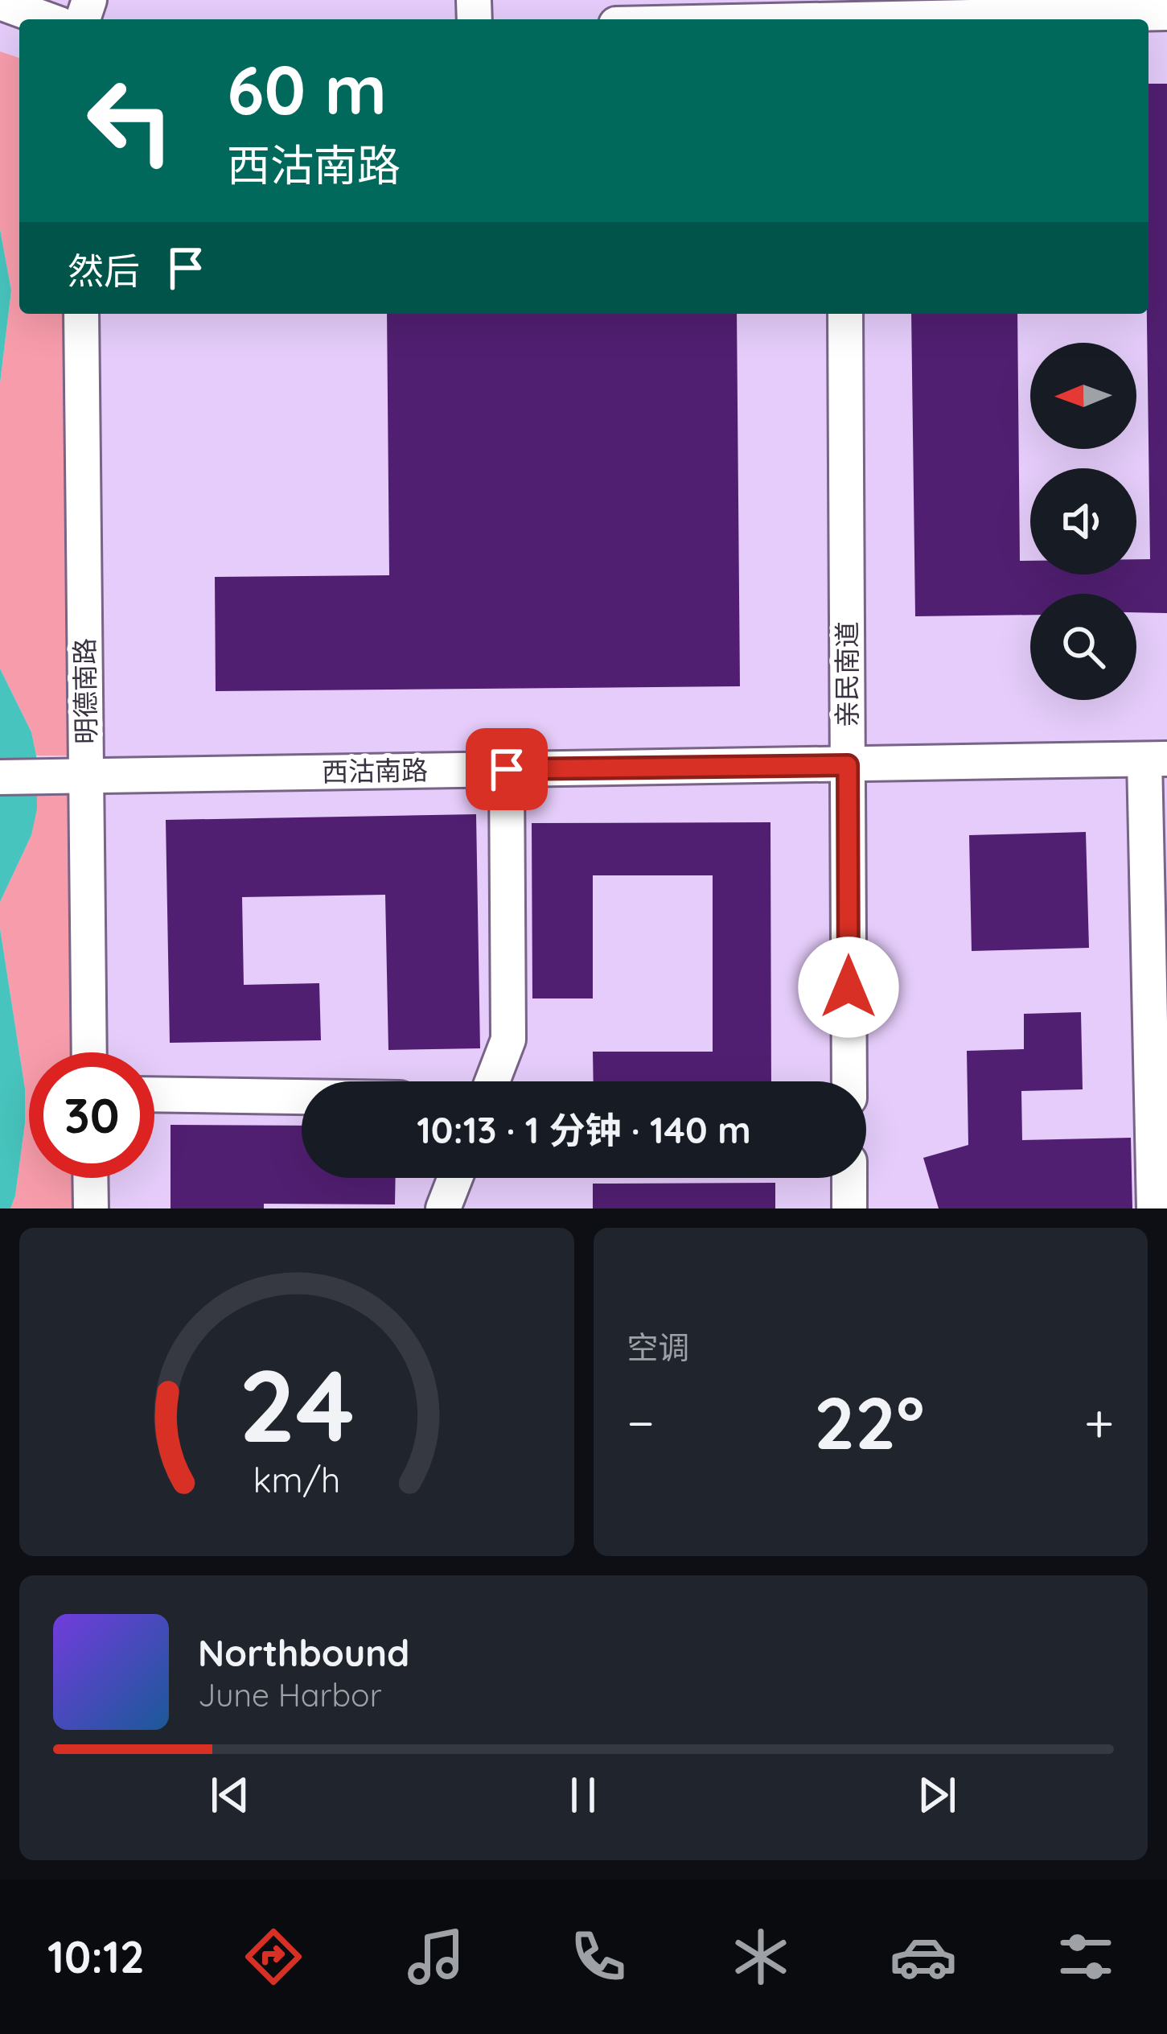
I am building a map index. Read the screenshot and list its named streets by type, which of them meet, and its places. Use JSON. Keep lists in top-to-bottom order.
{
  "streets": {
    "street": ["亲民南道", "明德南路", "西沽南路"]
  },
  "crossings": [
    ["亲民南道", "西沽南路"],
    ["明德南路", "西沽南路"]
  ],
  "north": "left",
  "page": {
    "turn": ["60 m", "西沽南路"],
    "then": "然后",
    "limit": "30",
    "trip": "10:13 · 1 分钟 · 140 m",
    "tile": "空调",
    "heat": ["−", "22°", "+"],
    "song": ["Northbound", "June Harbor"],
    "tabs": "10:12",
    "gauge": ["24", "km/h"]
  }
}
